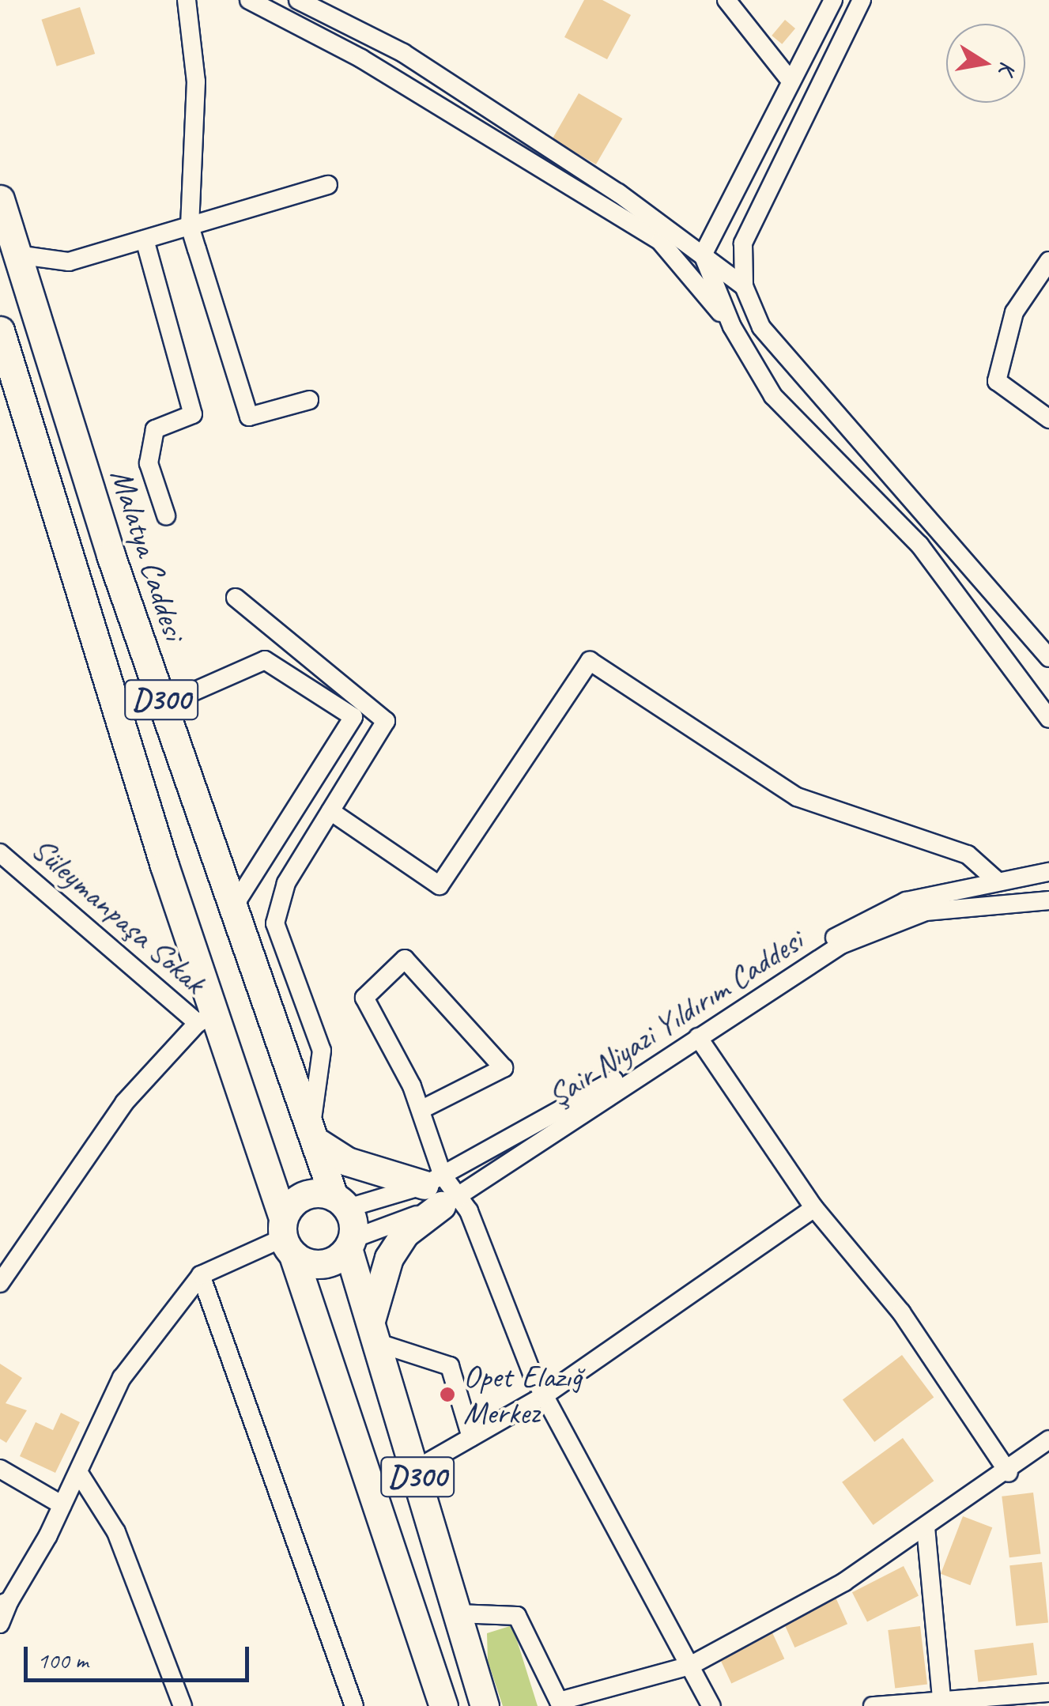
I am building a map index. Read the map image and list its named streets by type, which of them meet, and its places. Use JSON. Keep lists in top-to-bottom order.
{
  "streets": {
    "highway": ["Malatya Caddesi", "D300"],
    "street": ["Süleymanpaşa Sokak", "Şair Niyazi Yıldırım Caddesi"]
  },
  "crossings": [
    ["Malatya Caddesi", "D300"],
    ["Malatya Caddesi", "Şair Niyazi Yıldırım Caddesi"],
    ["D300", "Süleymanpaşa Sokak"],
    ["D300", "Şair Niyazi Yıldırım Caddesi"]
  ],
  "places": ["Opet Elazığ Merkez"],
  "scale_bar": "100 m",
  "north": "right"
}
